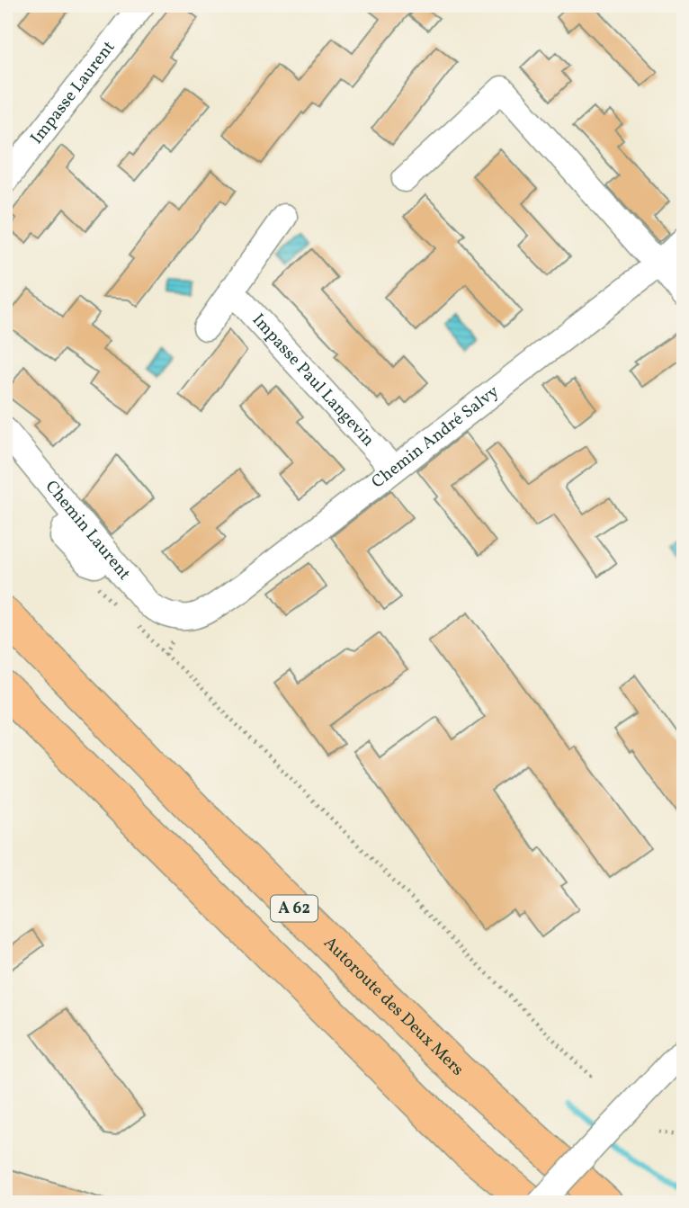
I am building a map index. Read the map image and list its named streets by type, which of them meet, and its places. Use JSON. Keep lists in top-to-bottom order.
{
  "streets": {
    "highway": ["A 62", "Autoroute des Deux Mers"],
    "street": [
      "Impasse Laurent",
      "Impasse Paul Langevin",
      "Chemin André Salvy",
      "Chemin Laurent"
    ]
  },
  "crossings": [
    ["Impasse Paul Langevin", "Chemin André Salvy"],
    ["Chemin André Salvy", "Chemin Laurent"]
  ]
}
